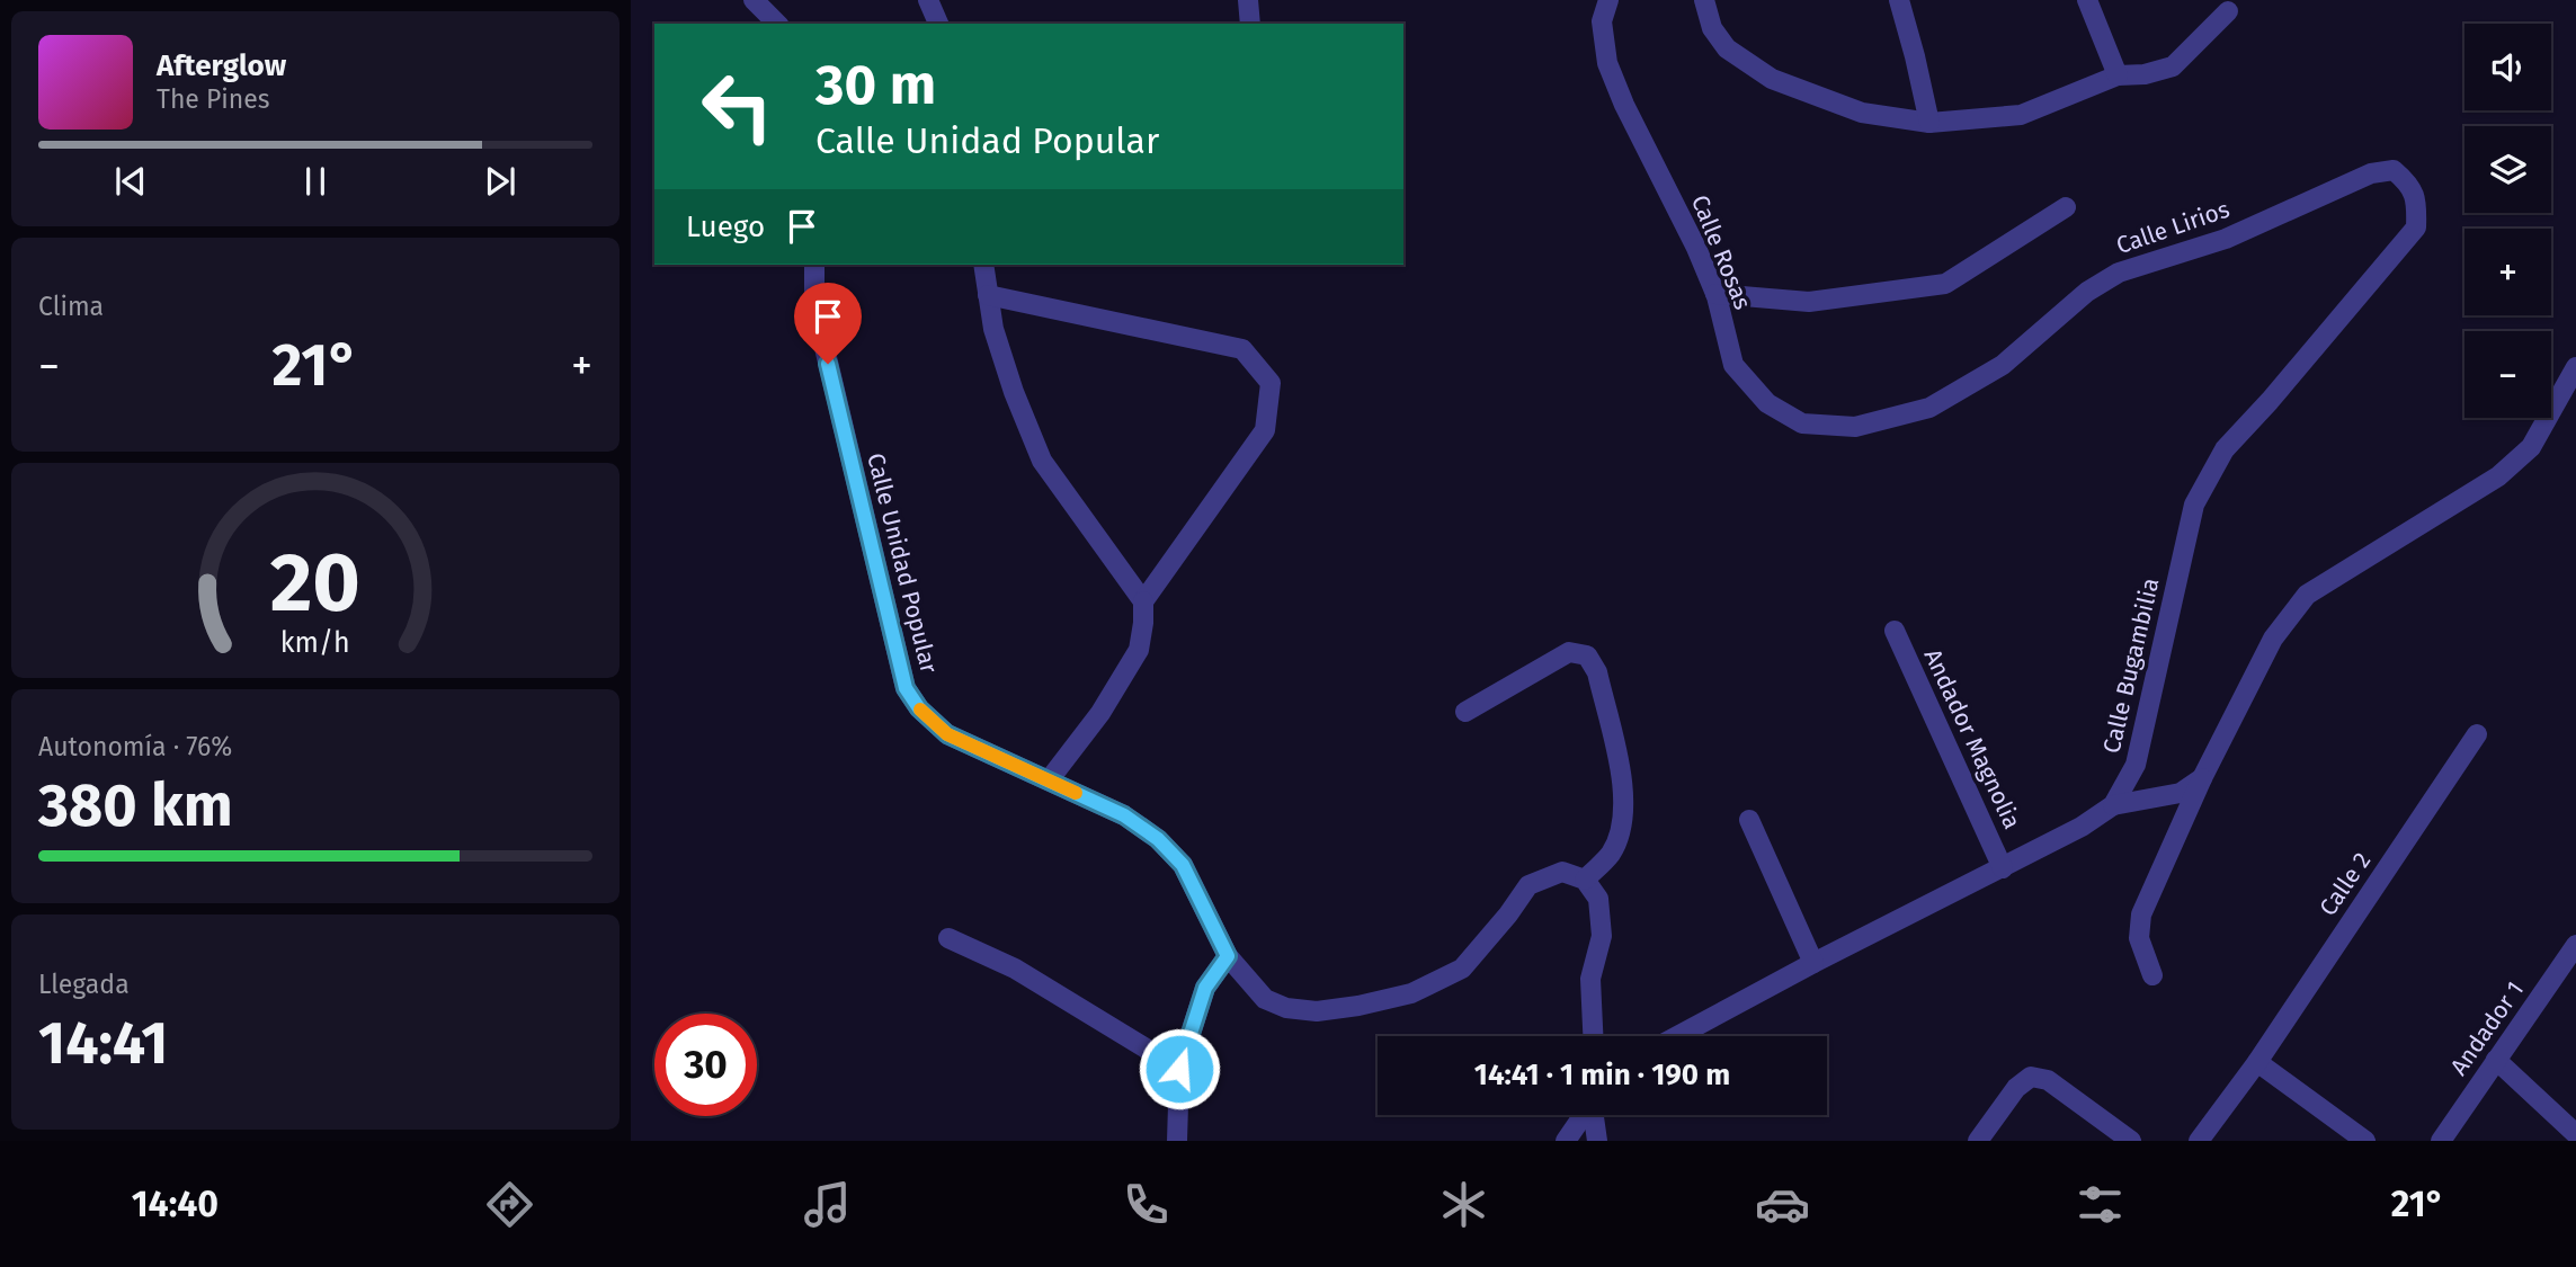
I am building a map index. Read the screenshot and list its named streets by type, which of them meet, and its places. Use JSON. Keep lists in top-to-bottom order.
{
  "streets": {
    "street": [
      "Calle Lirios",
      "Calle Rosas",
      "Calle Unidad Popular",
      "Calle Bugambilia",
      "Andador Magnolia",
      "Calle 2",
      "Andador 1"
    ]
  },
  "crossings": [
    ["Calle Lirios", "Calle Rosas"],
    ["Calle Lirios", "Calle Bugambilia"],
    ["Calle Bugambilia", "Andador Magnolia"]
  ],
  "page": {
    "map_buttons": ["+", "−"],
    "turn": ["30 m", "Calle Unidad Popular"],
    "song": ["Afterglow", "The Pines"],
    "then": "Luego",
    "tile": [
      "Clima",
      ["Autonomía · 76%", "380 km"],
      ["Llegada", "14:41"]
    ],
    "heat": ["−", "21°", "+"],
    "limit": "30",
    "trip": "14:41 · 1 min · 190 m",
    "tabs": ["14:40", "21°"],
    "gauge": ["20", "km/h"]
  }
}
